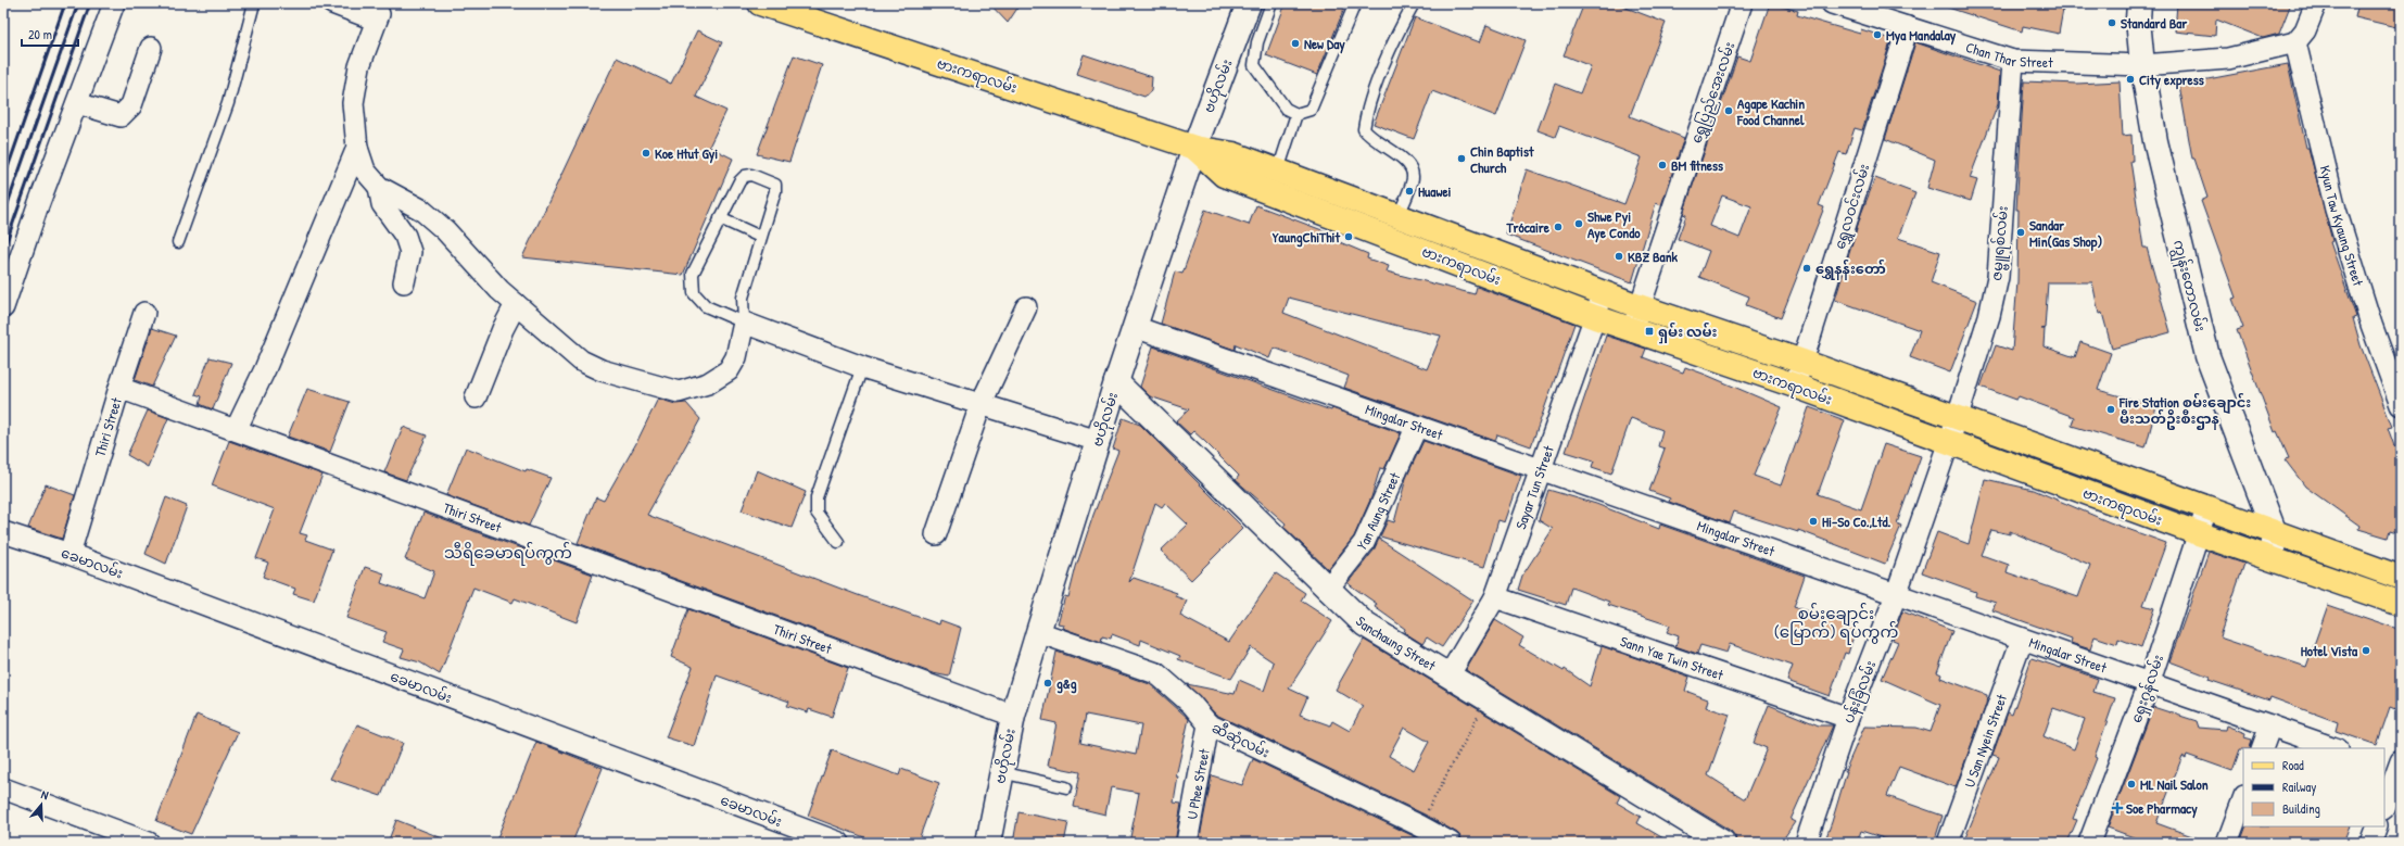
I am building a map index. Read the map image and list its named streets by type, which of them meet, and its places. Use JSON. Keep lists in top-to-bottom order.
{
  "streets": {
    "main road": ["ဗားကရာလမ်း"],
    "street": [
      "Chan Thar Street",
      "ဗဟိုလမ်း",
      "ရွှေပြည်အေးလမ်း",
      "ရွှေလဝင်းလမ်း",
      "Kyun Taw Kyaung Street",
      "ဇမ္ဗူရစ်လမ်း",
      "ကျွန်းတောလမ်း",
      "Mingalar Street",
      "Thiri Street",
      "Sayar Tun Street",
      "Yan Aung Street",
      "ခေမာလမ်း",
      "Sanchaung Street",
      "Sann Yae Twin Street",
      "ရှေးဂွန်လမ်း",
      "ပန်းခြံလမ်း",
      "ဆီဆုံလမ်း",
      "U San Nyein Street",
      "U Phee Street"
    ]
  },
  "crossings": [
    ["Chan Thar Street", "ရွှေလဝင်းလမ်း"],
    ["Chan Thar Street", "Kyun Taw Kyaung Street"],
    ["Chan Thar Street", "ဇမ္ဗူရစ်လမ်း"],
    ["Chan Thar Street", "ကျွန်းတောလမ်း"],
    ["ဗားကရာလမ်း", "ဗဟိုလမ်း"],
    ["ဗားကရာလမ်း", "ရွှေပြည်အေးလမ်း"],
    ["ဗားကရာလမ်း", "ရွှေလဝင်းလမ်း"],
    ["ဗားကရာလမ်း", "ဇမ္ဗူရစ်လမ်း"],
    ["ဗားကရာလမ်း", "ကျွန်းတောလမ်း"],
    ["ဗားကရာလမ်း", "Sayar Tun Street"],
    ["ဗားကရာလမ်း", "ရှေးဂွန်လမ်း"],
    ["ဗားကရာလမ်း", "ပန်းခြံလမ်း"],
    ["ဗဟိုလမ်း", "Mingalar Street"],
    ["ဗဟိုလမ်း", "Thiri Street"],
    ["ဗဟိုလမ်း", "Sanchaung Street"],
    ["ဗဟိုလမ်း", "ဆီဆုံလမ်း"],
    ["ဇမ္ဗူရစ်လမ်း", "ပန်းခြံလမ်း"],
    ["Mingalar Street", "Sayar Tun Street"],
    ["Mingalar Street", "Yan Aung Street"],
    ["Mingalar Street", "ရှေးဂွန်လမ်း"],
    ["Mingalar Street", "ပန်းခြံလမ်း"],
    ["Mingalar Street", "U San Nyein Street"],
    ["Thiri Street", "ခေမာလမ်း"],
    ["Sayar Tun Street", "Sanchaung Street"],
    ["Sayar Tun Street", "Sann Yae Twin Street"],
    ["Yan Aung Street", "Sanchaung Street"],
    ["Sann Yae Twin Street", "ပန်းခြံလမ်း"],
    ["ဆီဆုံလမ်း", "U Phee Street"]
  ],
  "districts": ["သီရိခေမာရပ်ကွက်", "စမ်းချောင်း (မြောက်) ရပ်ကွက်"],
  "places": {
    "other": [
      "Standard Bar",
      "Mya Mandalay",
      "New Day",
      "City express",
      "Agape Kachin Food Channel",
      "Koe Htut Gyi",
      "Chin Baptist Church",
      "BM fitness",
      "Huawei",
      "Shwe Pyi Aye Condo",
      "Trócaire",
      "Sandar Min(Gas Shop)",
      "YaungChiThit",
      "KBZ Bank",
      "ရွှေနန်းတော်",
      "Fire Station စမ်းချောင်း မီးသတ်ဦးစီးဌာန",
      "Hi-So Co.,Ltd.",
      "Hotel Vista",
      "g&g",
      "ML Nail Salon"
    ],
    "transit": ["ရှမ်း လမ်း"],
    "health": ["Soe Pharmacy"]
  },
  "legend": ["Road", "Railway", "Building"],
  "scale_bar": "20 m",
  "north": "top"
}
